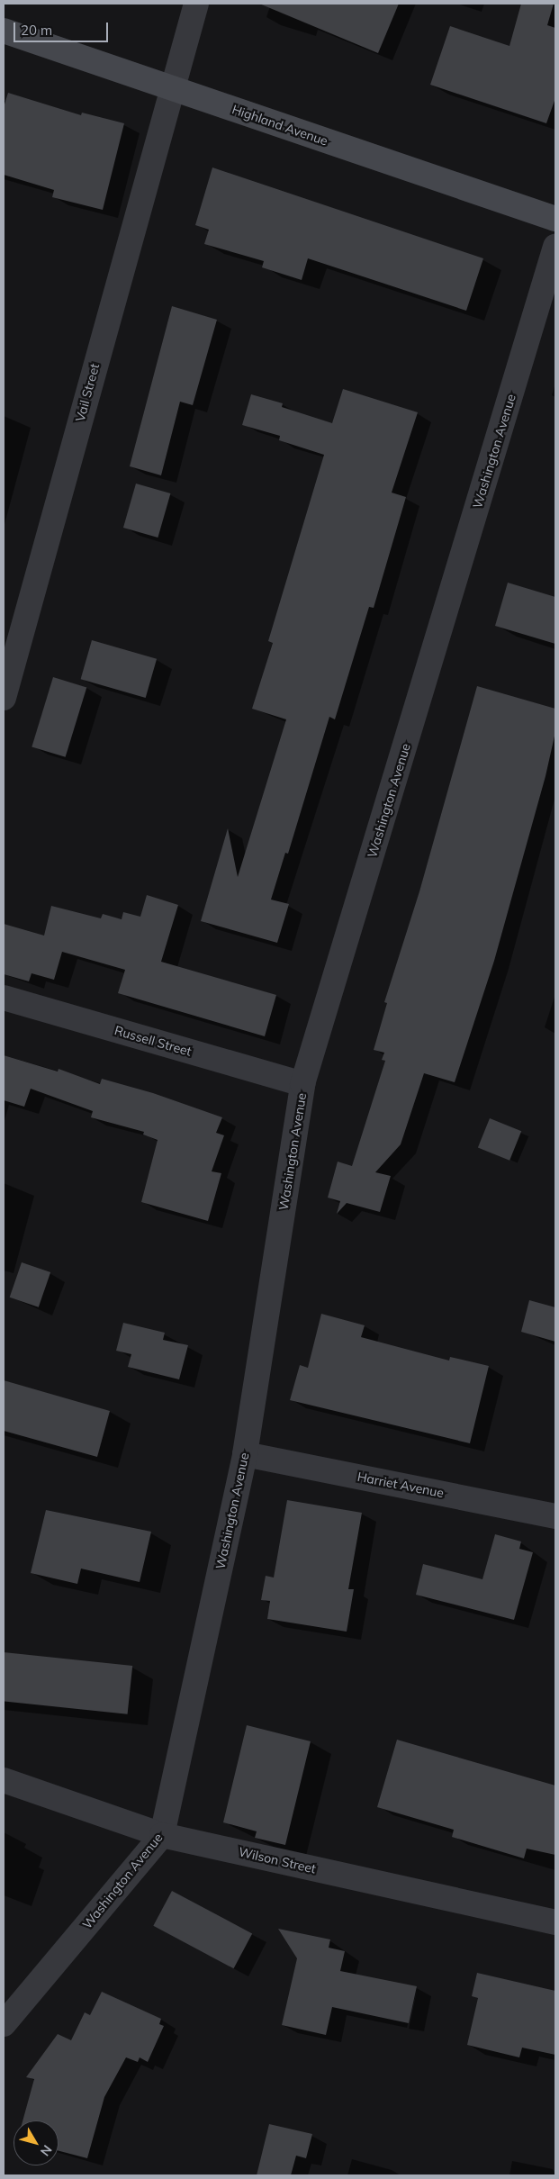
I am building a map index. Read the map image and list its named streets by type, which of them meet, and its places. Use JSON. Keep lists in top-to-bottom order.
{
  "streets": {
    "main road": ["Highland Avenue"],
    "street": [
      "Vail Street",
      "Washington Avenue",
      "Russell Street",
      "Harriet Avenue",
      "Wilson Street"
    ]
  },
  "crossings": [
    ["Highland Avenue", "Vail Street"],
    ["Washington Avenue", "Russell Street"],
    ["Washington Avenue", "Harriet Avenue"],
    ["Washington Avenue", "Wilson Street"]
  ],
  "scale_bar": "20 m",
  "north": "bottom right"
}
